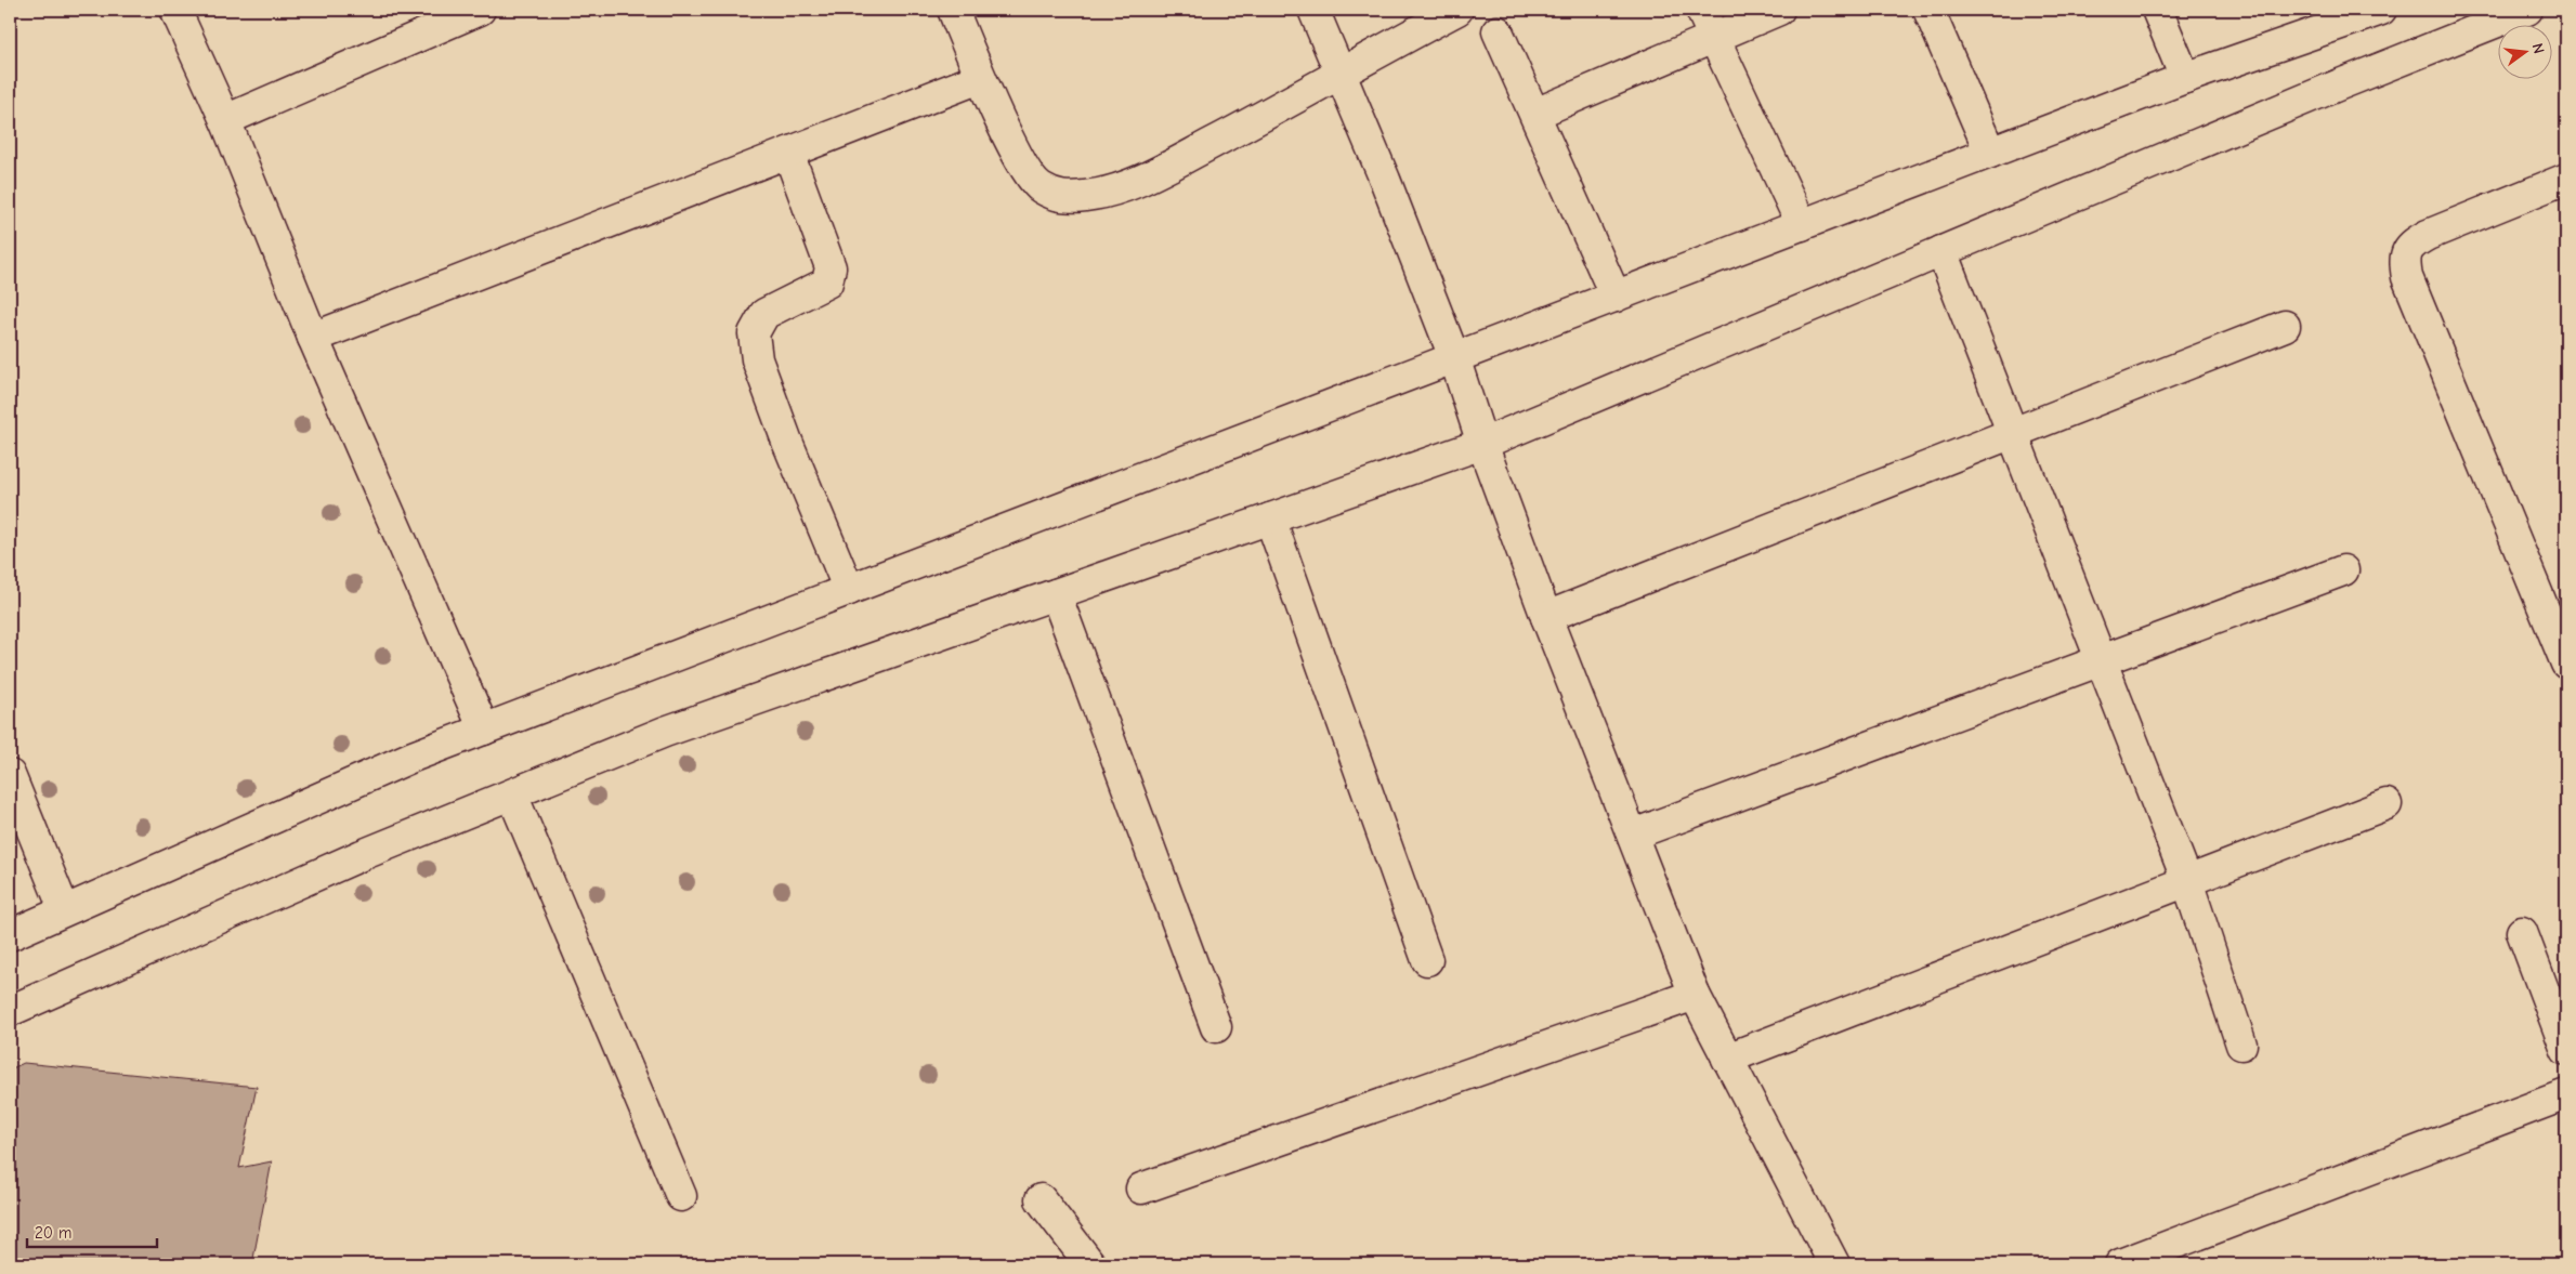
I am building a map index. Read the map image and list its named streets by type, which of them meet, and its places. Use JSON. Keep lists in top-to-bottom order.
{
  "scale_bar": "20 m",
  "north": "right"
}
